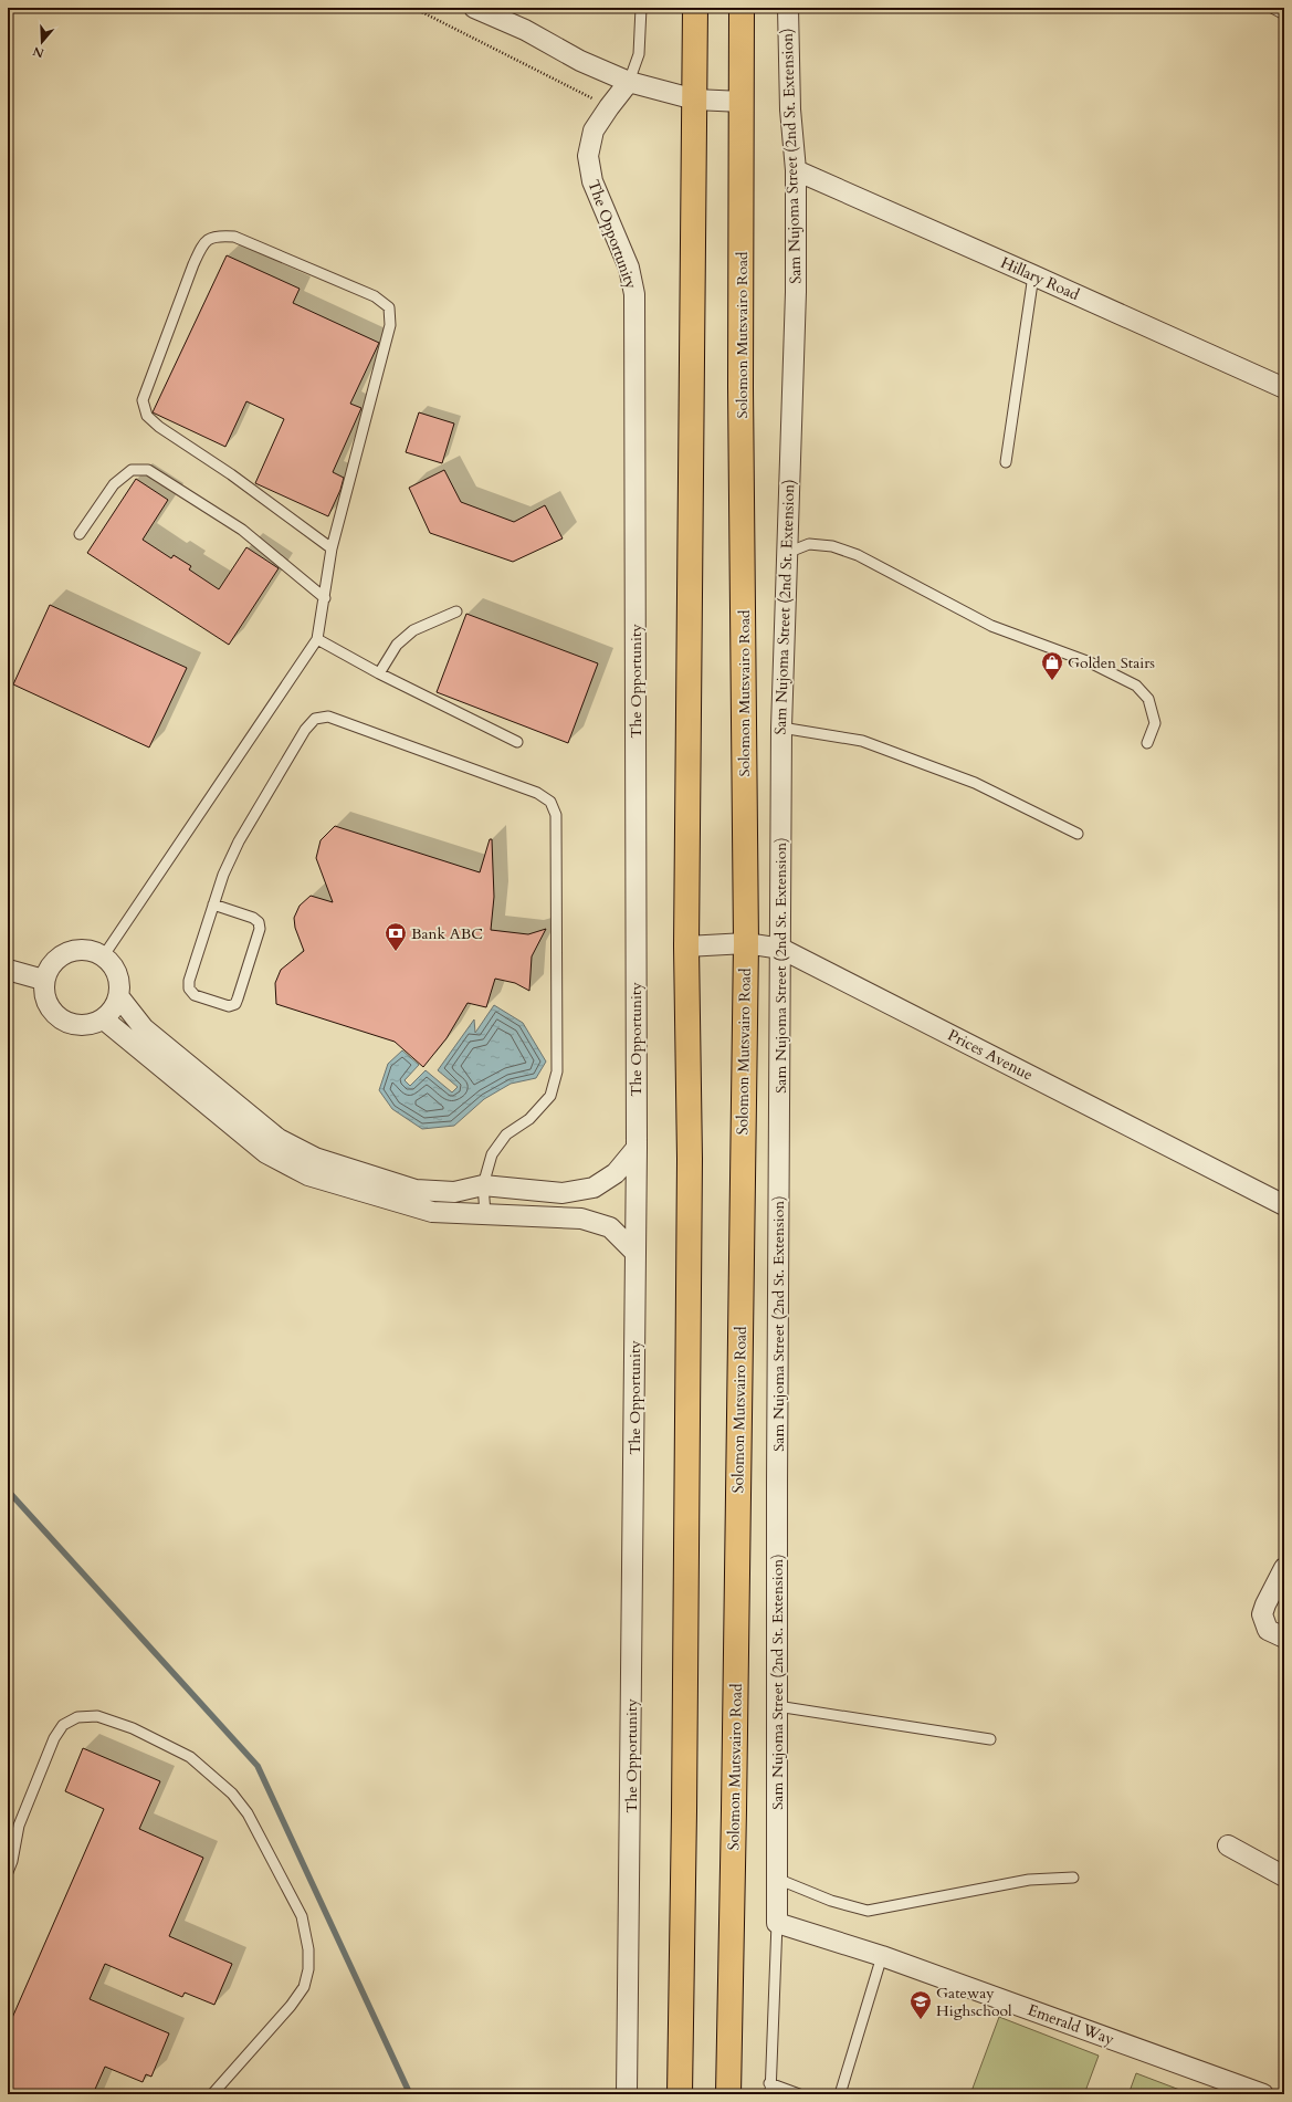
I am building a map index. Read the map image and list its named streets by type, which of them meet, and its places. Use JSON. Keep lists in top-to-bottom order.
{
  "streets": {
    "highway": ["Solomon Mutsvairo Road"],
    "street": [
      "Sam Nujoma Street (2nd St. Extension)",
      "The Opportunity",
      "Hillary Road",
      "Prices Avenue",
      "Emerald Way"
    ]
  },
  "crossings": [
    ["Sam Nujoma Street (2nd St. Extension)", "Hillary Road"],
    ["Sam Nujoma Street (2nd St. Extension)", "Prices Avenue"],
    ["Sam Nujoma Street (2nd St. Extension)", "Emerald Way"],
    ["Solomon Mutsvairo Road", "Prices Avenue"]
  ],
  "places": {
    "shop": ["Golden Stairs"],
    "bank": ["Bank ABC"],
    "school or university": ["Gateway Highschool"]
  },
  "north": "bottom"
}
